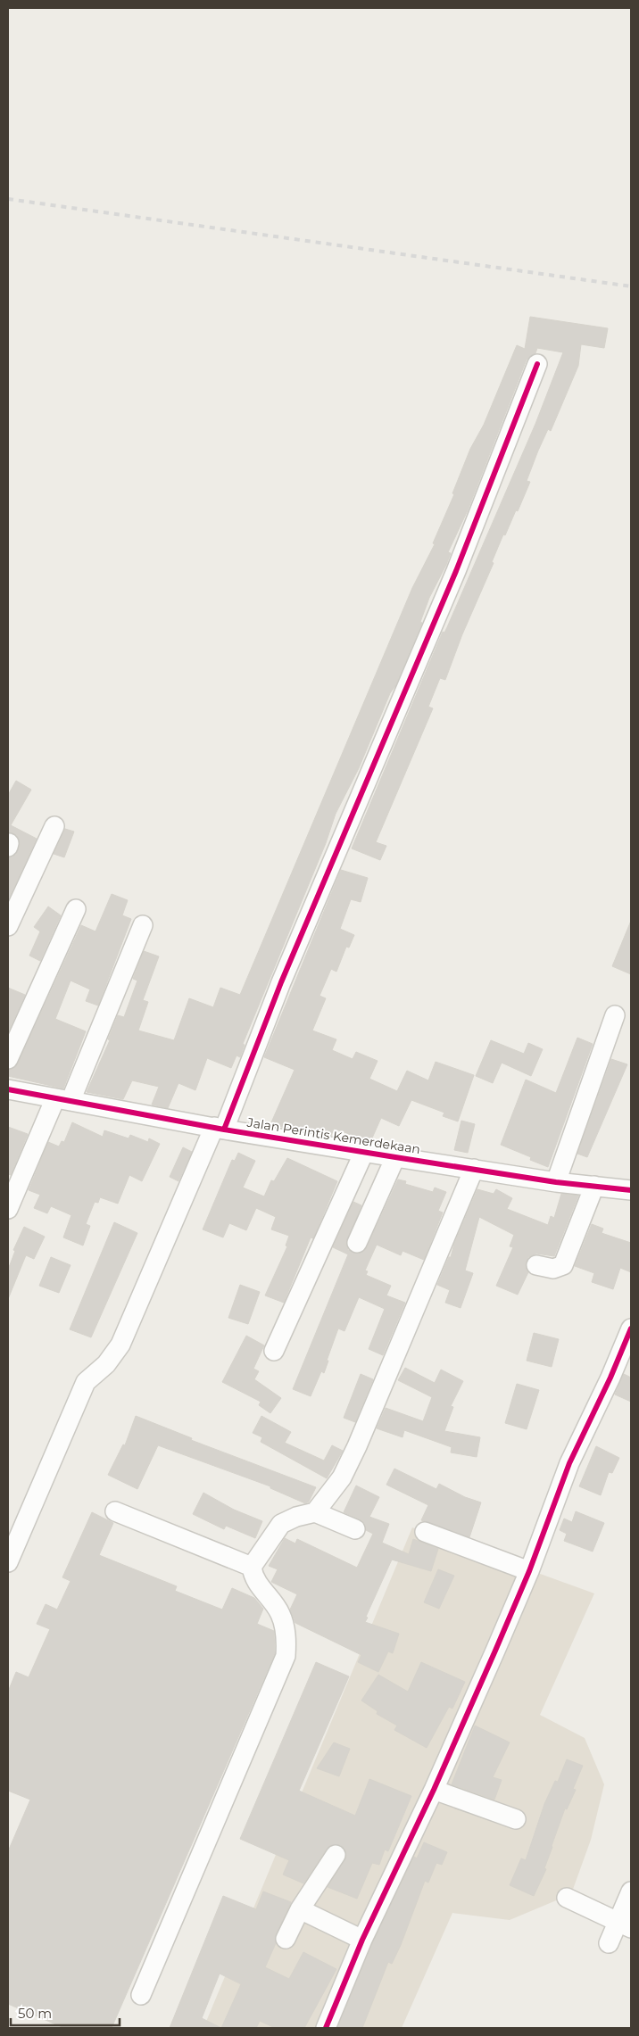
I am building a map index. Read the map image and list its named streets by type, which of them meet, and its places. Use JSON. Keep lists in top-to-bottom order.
{
  "streets": {
    "street": ["Jalan Perintis Kemerdekaan"]
  },
  "scale_bar": "50 m"
}
